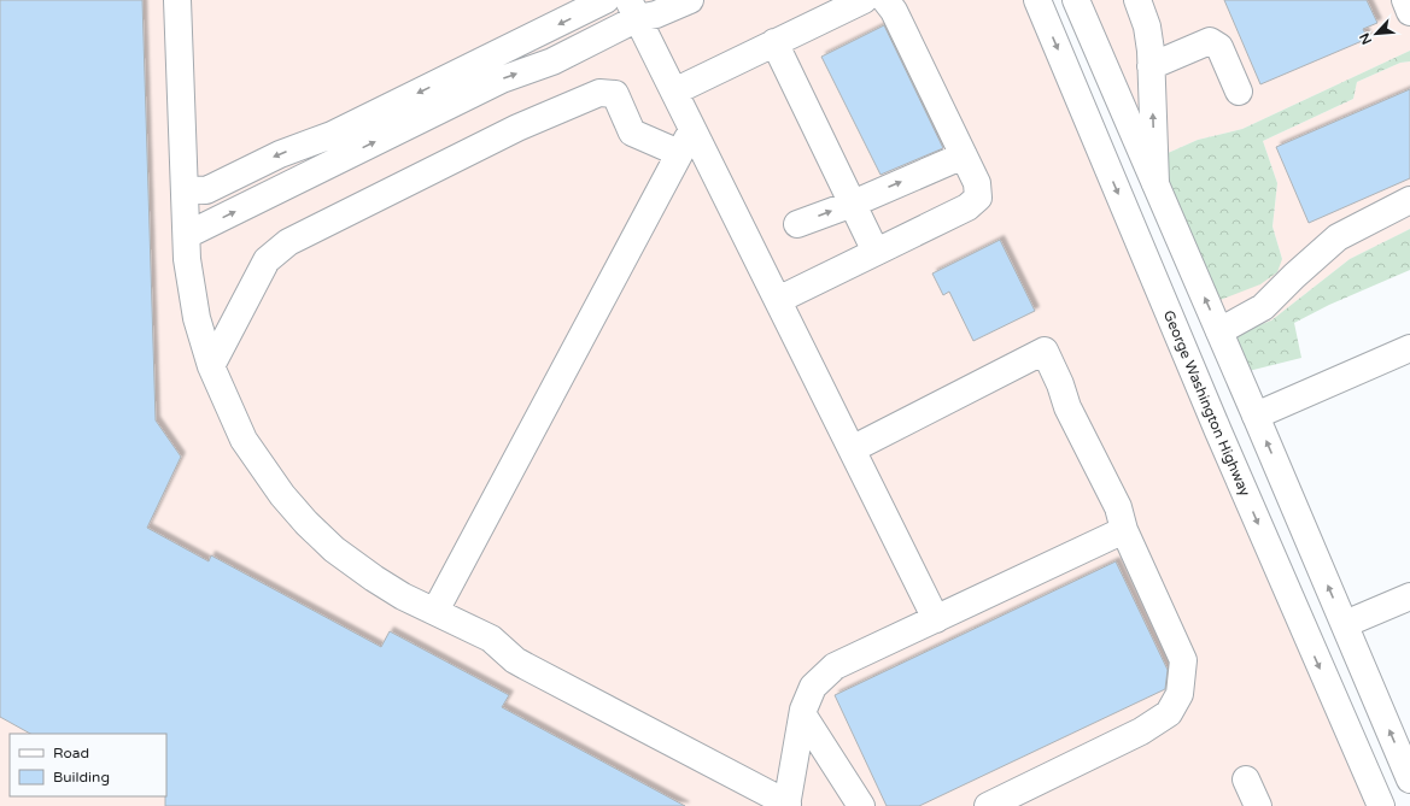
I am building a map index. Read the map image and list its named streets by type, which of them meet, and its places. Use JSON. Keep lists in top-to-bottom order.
{
  "streets": {
    "main road": ["George Washington Highway"]
  },
  "legend": ["Road", "Building"],
  "north": "bottom left"
}
